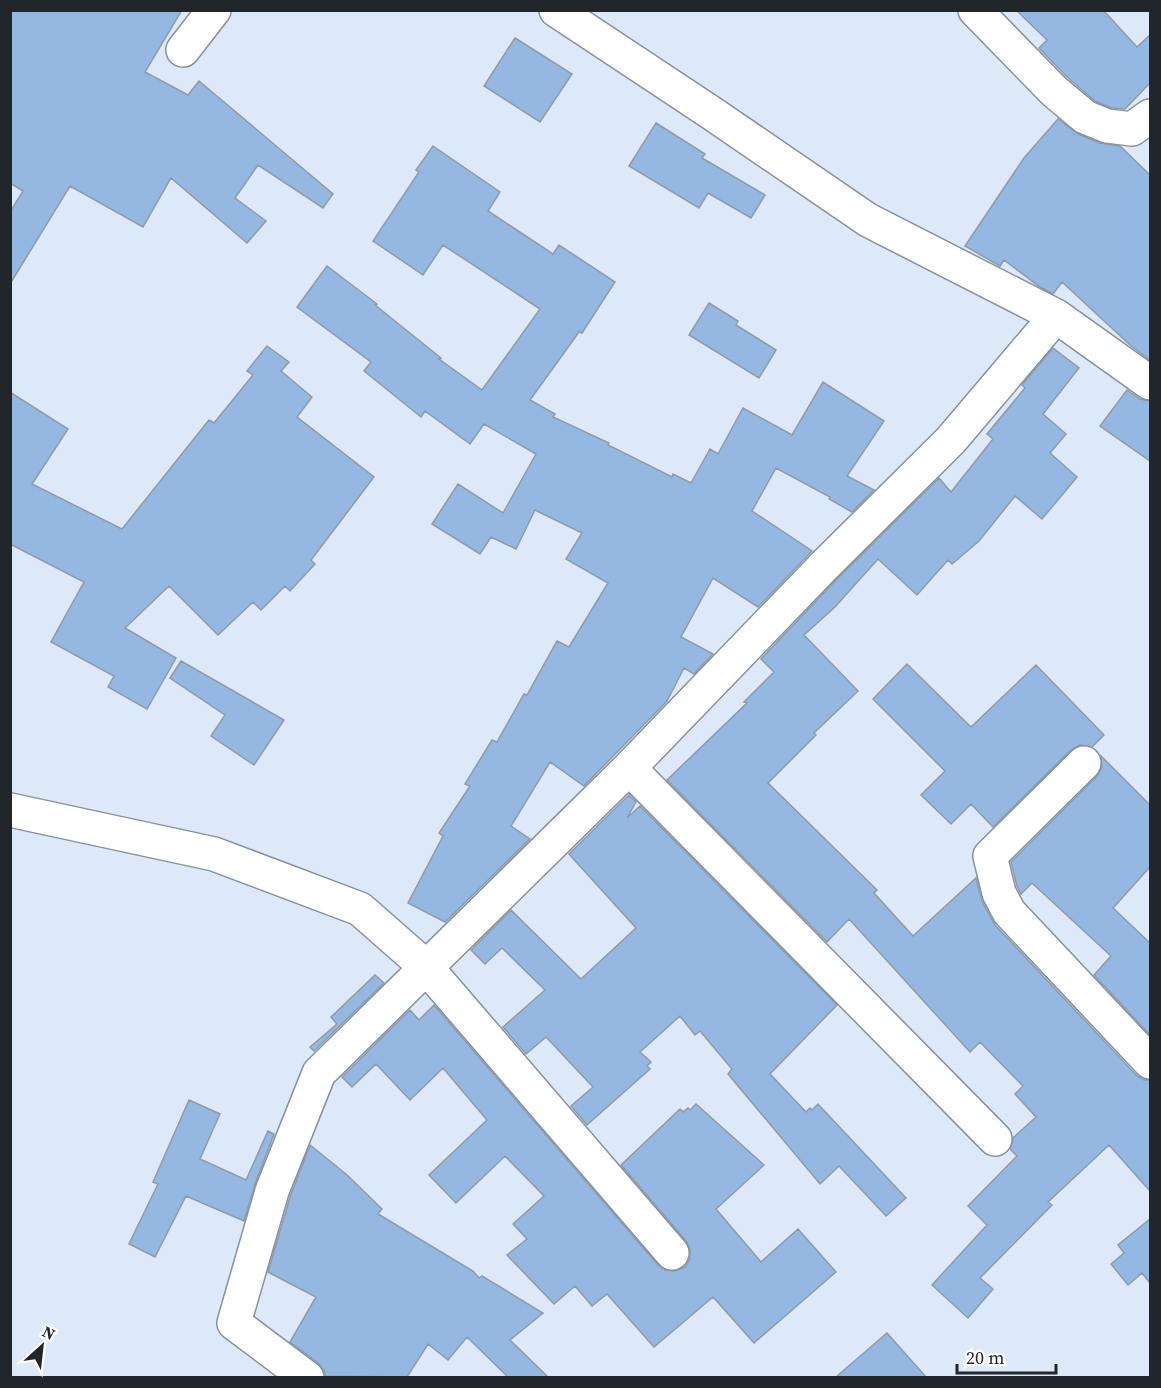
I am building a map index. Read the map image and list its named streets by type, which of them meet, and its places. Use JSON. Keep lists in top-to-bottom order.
{
  "scale_bar": "20 m",
  "north": "top right"
}
